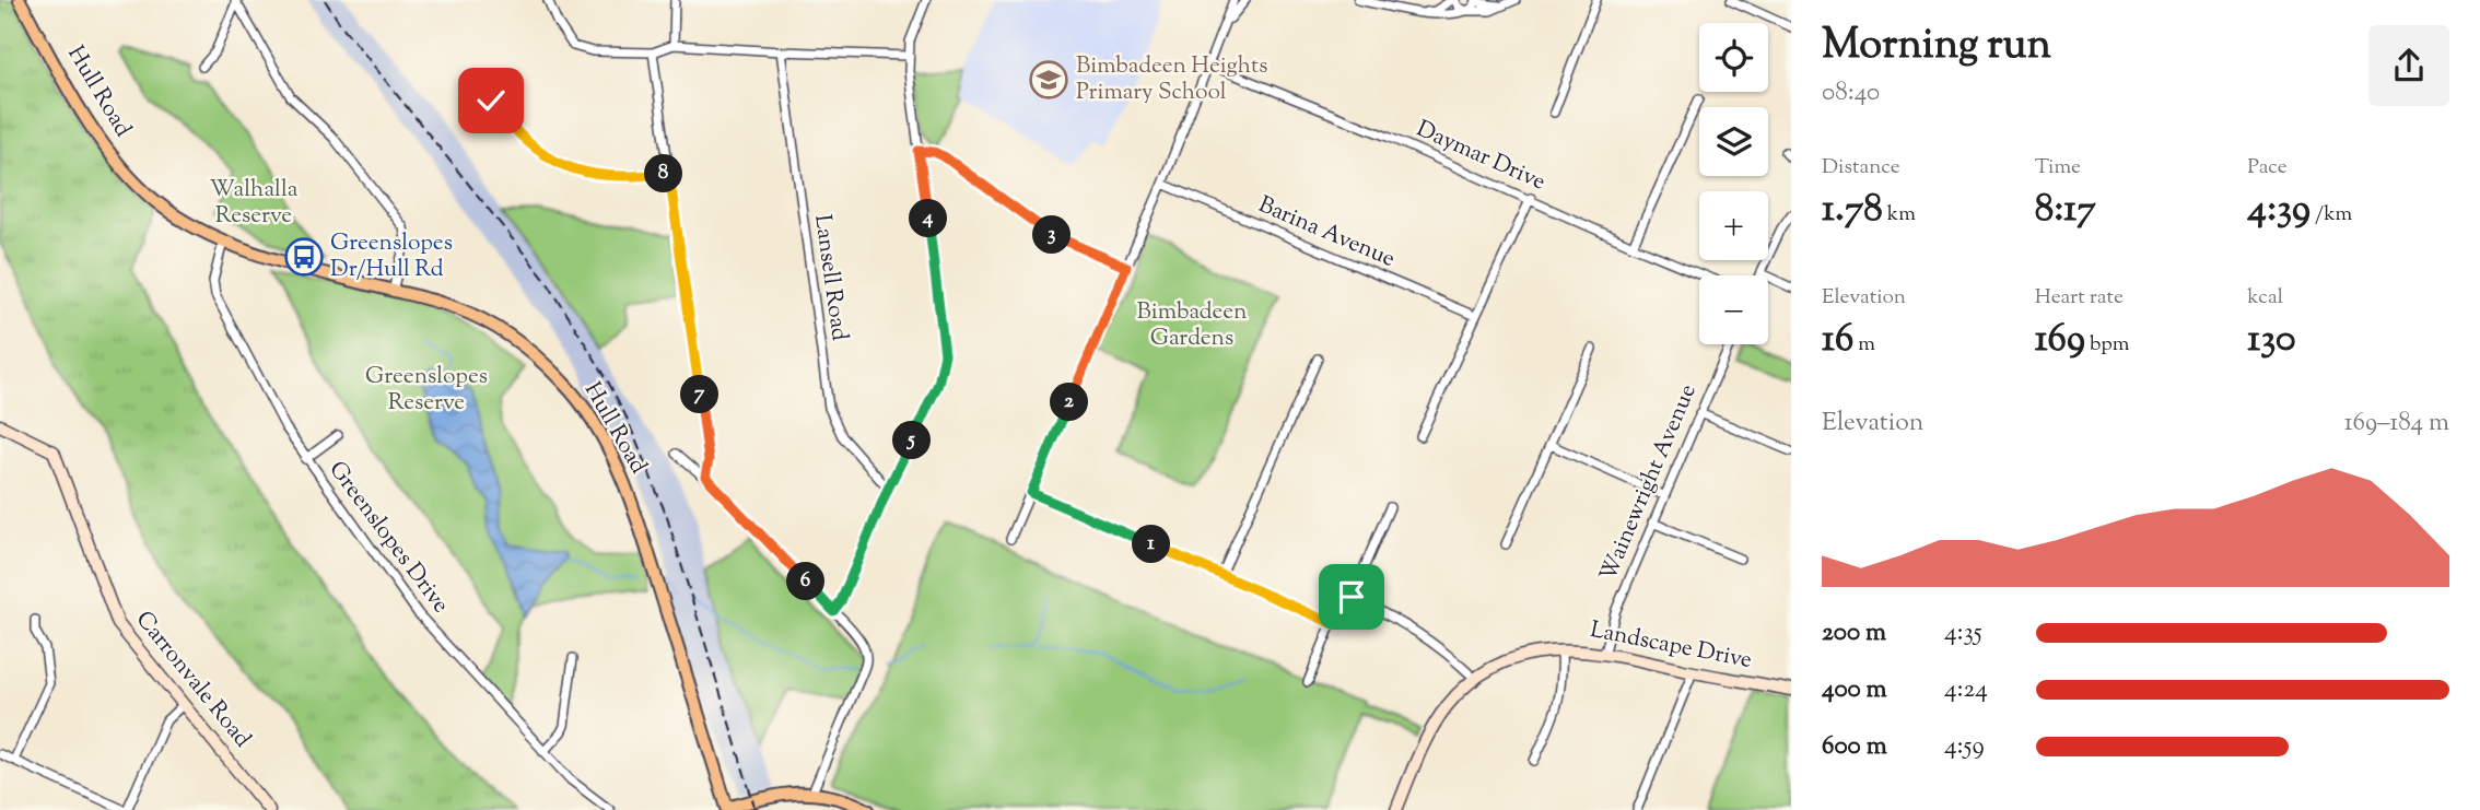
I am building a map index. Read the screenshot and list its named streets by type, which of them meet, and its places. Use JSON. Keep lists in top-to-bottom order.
{
  "streets": {
    "main road": ["Hull Road"],
    "street": [
      "Daymar Drive",
      "Barina Avenue",
      "Lansell Road",
      "Wainewright Avenue",
      "Greenslopes Drive",
      "Landscape Drive",
      "Carronvale Road"
    ]
  },
  "crossings": [
    ["Hull Road", "Greenslopes Drive"],
    ["Wainewright Avenue", "Landscape Drive"]
  ],
  "parks": ["Walhalla Reserve", "Bimbadeen Gardens", "Greenslopes Reserve"],
  "places": {
    "school or university": ["Bimbadeen Heights Primary School"],
    "bus stop": ["Greenslopes Dr/Hull Rd"]
  },
  "page": {
    "heading": ["Morning run", "08:40"],
    "map_buttons": ["+", "−"],
    "stats": [
      ["Distance", "1.78 km"],
      ["Time", "8:17"],
      ["Pace", "4:39 /km"],
      ["Elevation", "16 m"],
      ["Heart rate", "169 bpm"],
      ["kcal", "130"]
    ],
    "pins": [
      "8",
      "4",
      "3",
      "7",
      "2",
      "5",
      "1",
      "6"
    ],
    "chart": ["Elevation", "169–184 m"],
    "list": [
      {
        "name": "200 m",
        "note": "4:35"
      },
      {
        "name": "400 m",
        "note": "4:24"
      },
      {
        "name": "600 m",
        "note": "4:59"
      }
    ]
  }
}
